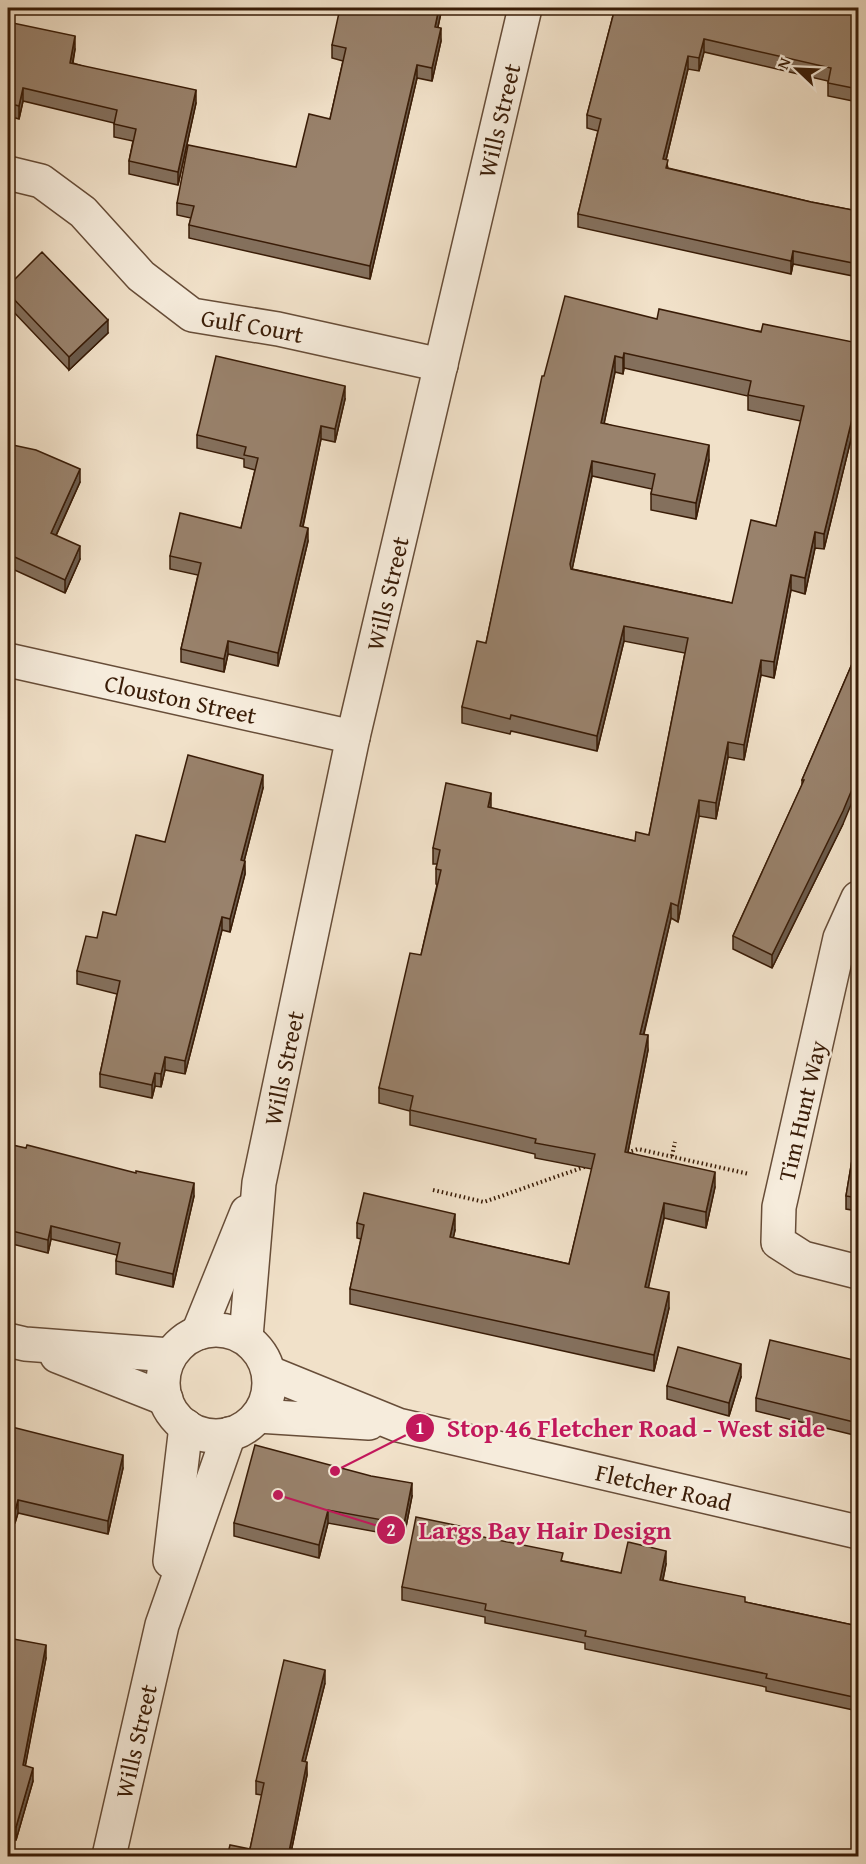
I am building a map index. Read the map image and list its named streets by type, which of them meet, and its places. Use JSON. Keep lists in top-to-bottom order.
{
  "streets": {
    "street": [
      "Wills Street",
      "Gulf Court",
      "Clouston Street",
      "Tim Hunt Way",
      "Fletcher Road"
    ]
  },
  "crossings": [
    ["Wills Street", "Gulf Court"],
    ["Wills Street", "Clouston Street"],
    ["Wills Street", "Fletcher Road"]
  ],
  "places": ["Stop 46 Fletcher Road - West side", "Largs Bay Hair Design"],
  "north": "top left"
}
